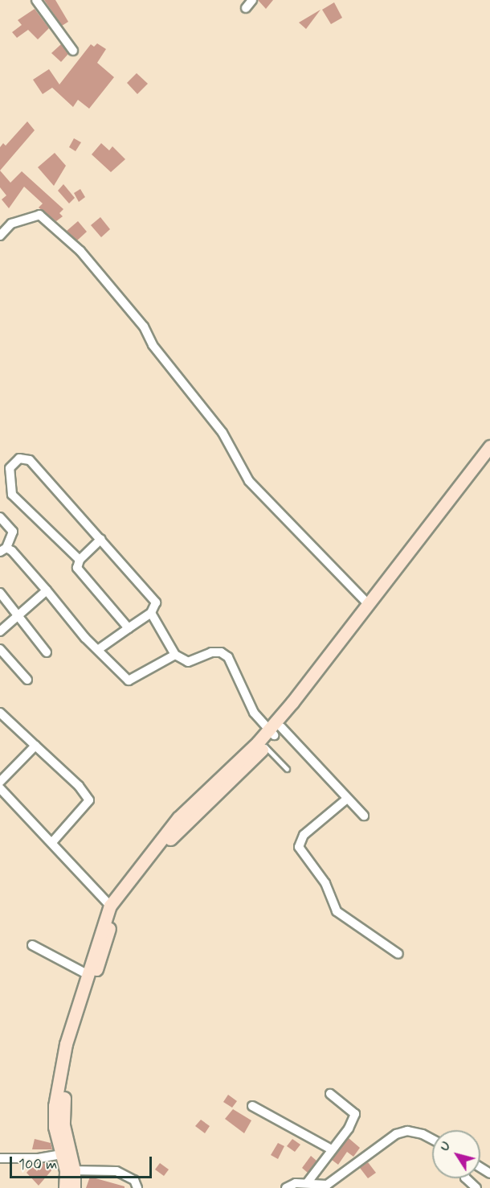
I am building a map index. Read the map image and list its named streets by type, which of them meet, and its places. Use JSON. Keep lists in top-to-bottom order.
{
  "scale_bar": "100 m",
  "north": "top left"
}
